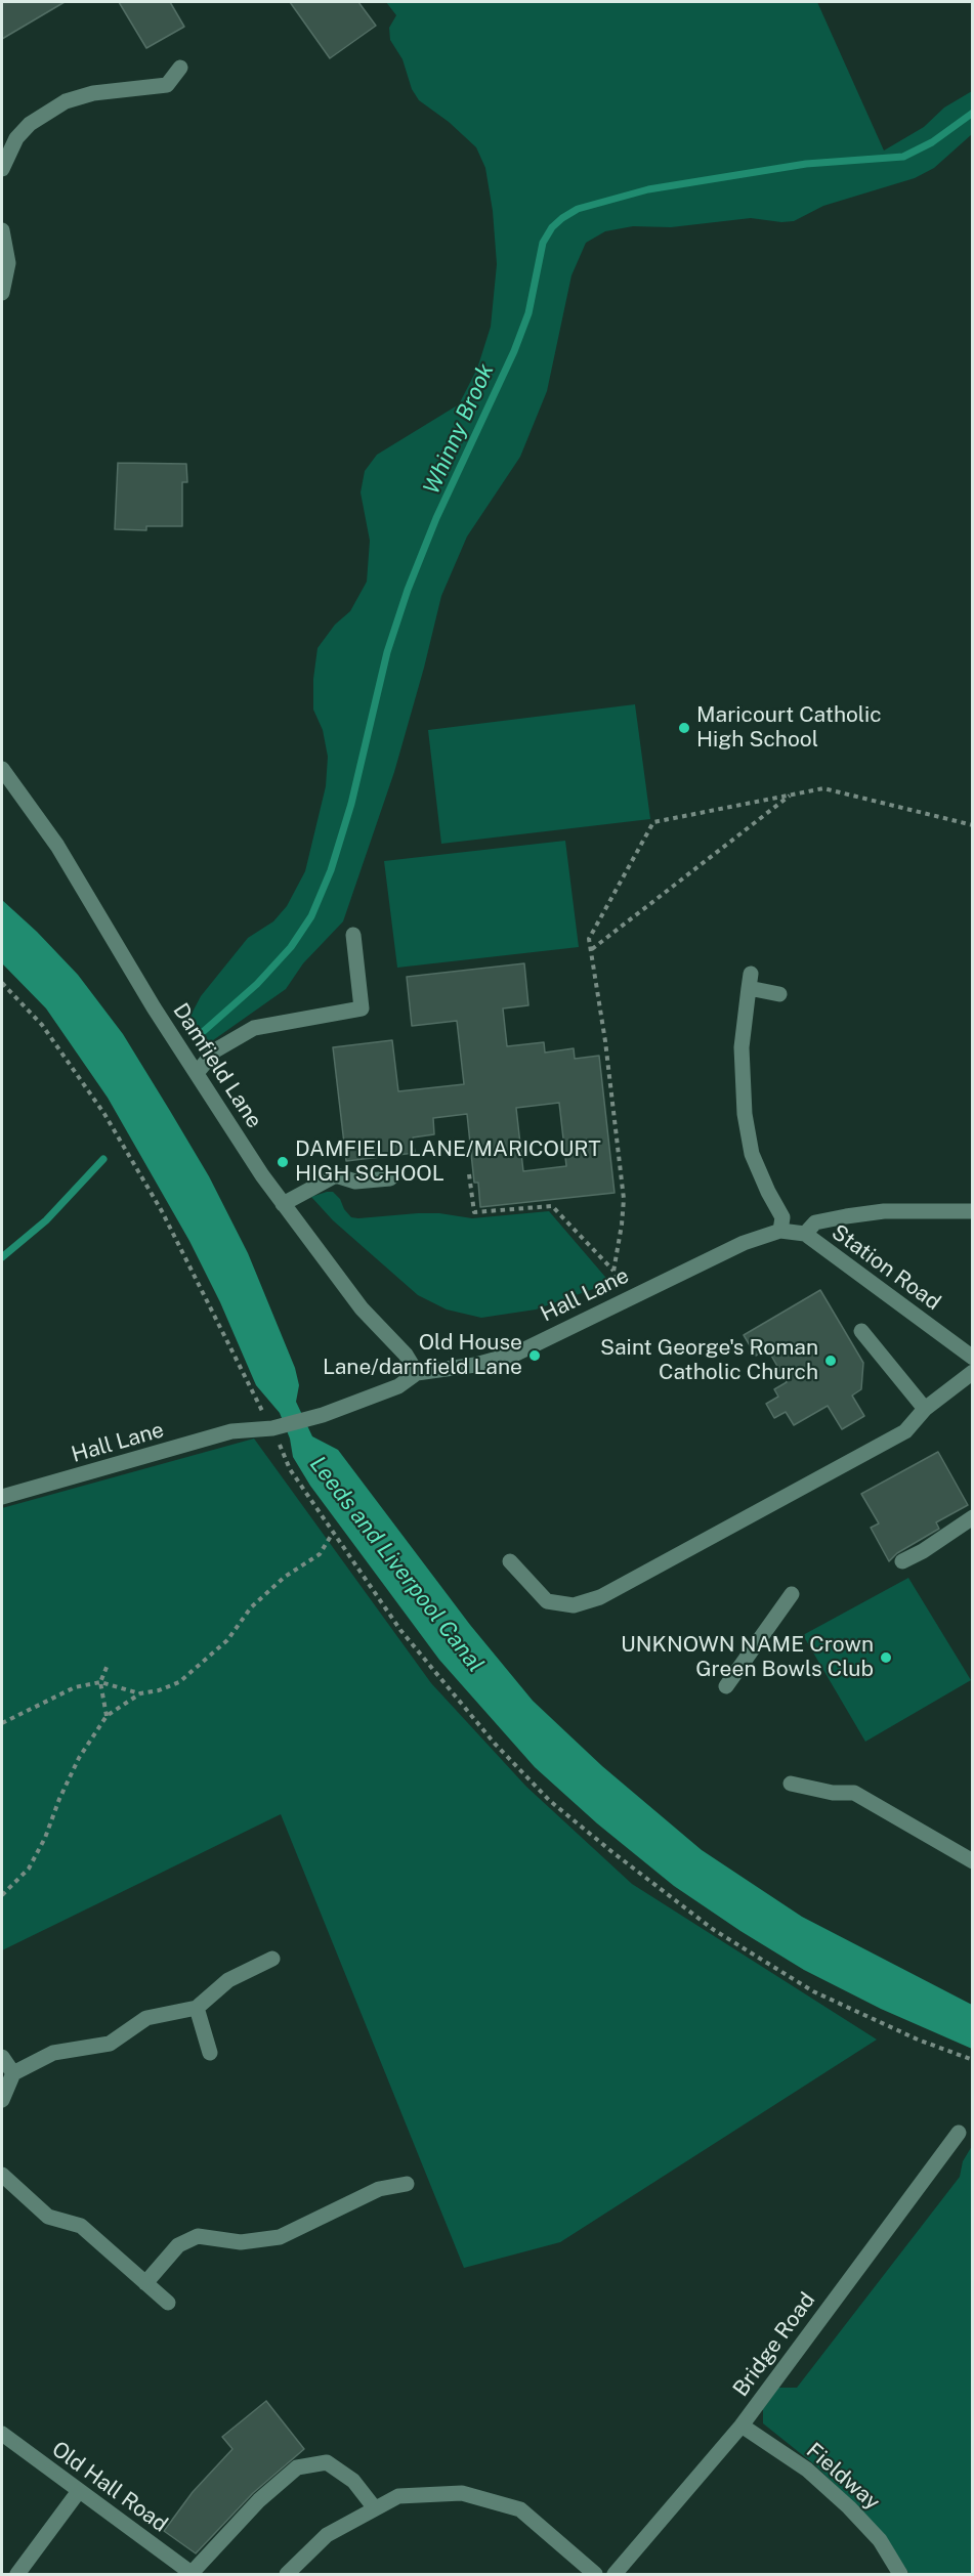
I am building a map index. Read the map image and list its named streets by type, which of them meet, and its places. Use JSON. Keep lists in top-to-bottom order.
{
  "streets": {
    "street": [
      "Damfield Lane",
      "Station Road",
      "Hall Lane",
      "Bridge Road",
      "Fieldway",
      "Old Hall Road"
    ]
  },
  "crossings": [
    ["Damfield Lane", "Hall Lane"],
    ["Station Road", "Hall Lane"],
    ["Bridge Road", "Fieldway"]
  ],
  "water": ["Whinny Brook", "Leeds and Liverpool Canal"],
  "places": [
    "Maricourt Catholic High School",
    "DAMFIELD LANE/MARICOURT HIGH SCHOOL",
    "Old House Lane/darnfield Lane",
    "Saint George's Roman Catholic Church",
    "UNKNOWN NAME Crown Green Bowls Club"
  ]
}
